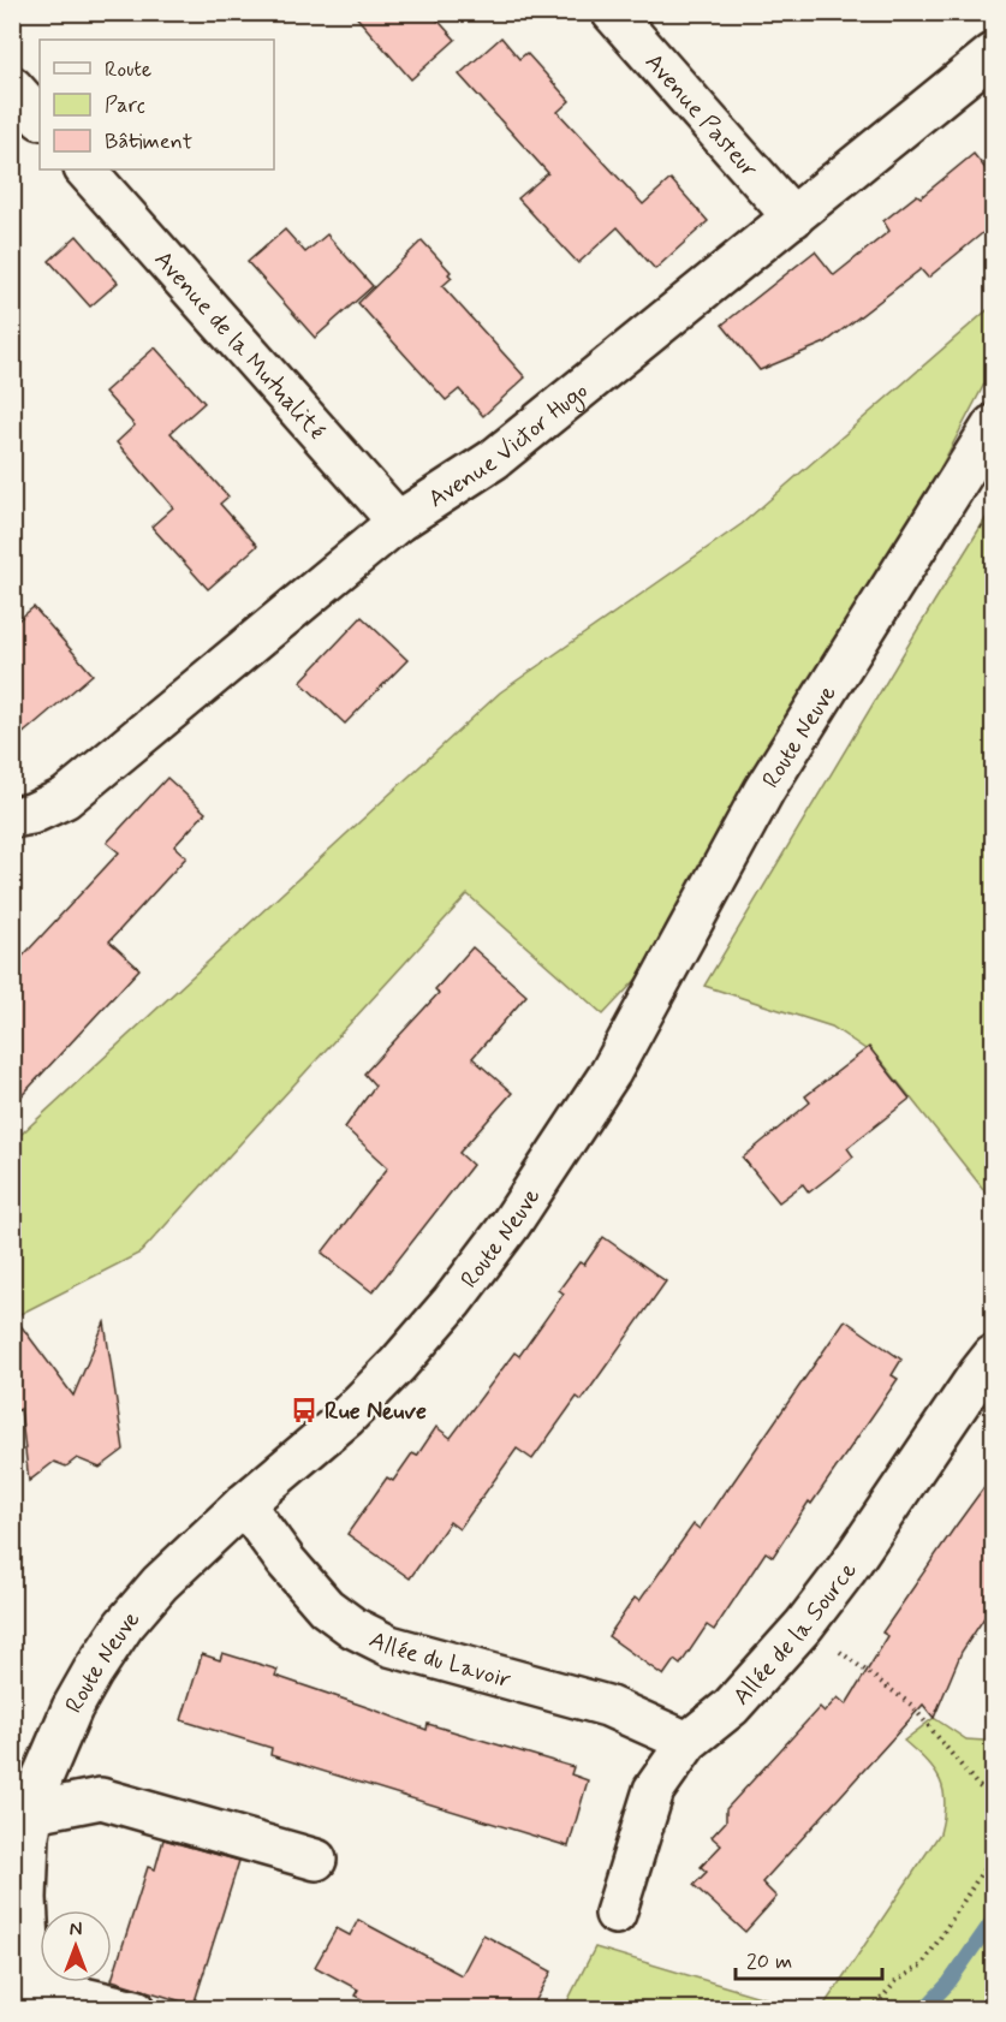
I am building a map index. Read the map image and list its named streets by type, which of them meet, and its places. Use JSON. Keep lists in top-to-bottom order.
{
  "streets": {
    "street": [
      "Avenue Pasteur",
      "Avenue de la Mutualité",
      "Avenue Victor Hugo",
      "Route Neuve",
      "Allée de la Source",
      "Allée du Lavoir"
    ]
  },
  "crossings": [
    ["Avenue Pasteur", "Avenue Victor Hugo"],
    ["Avenue de la Mutualité", "Avenue Victor Hugo"],
    ["Route Neuve", "Allée du Lavoir"],
    ["Allée de la Source", "Allée du Lavoir"]
  ],
  "places": {
    "bus stop": ["Rue Neuve"]
  },
  "legend": ["Route", "Parc", "Bâtiment"],
  "scale_bar": "20 m",
  "north": "top"
}
